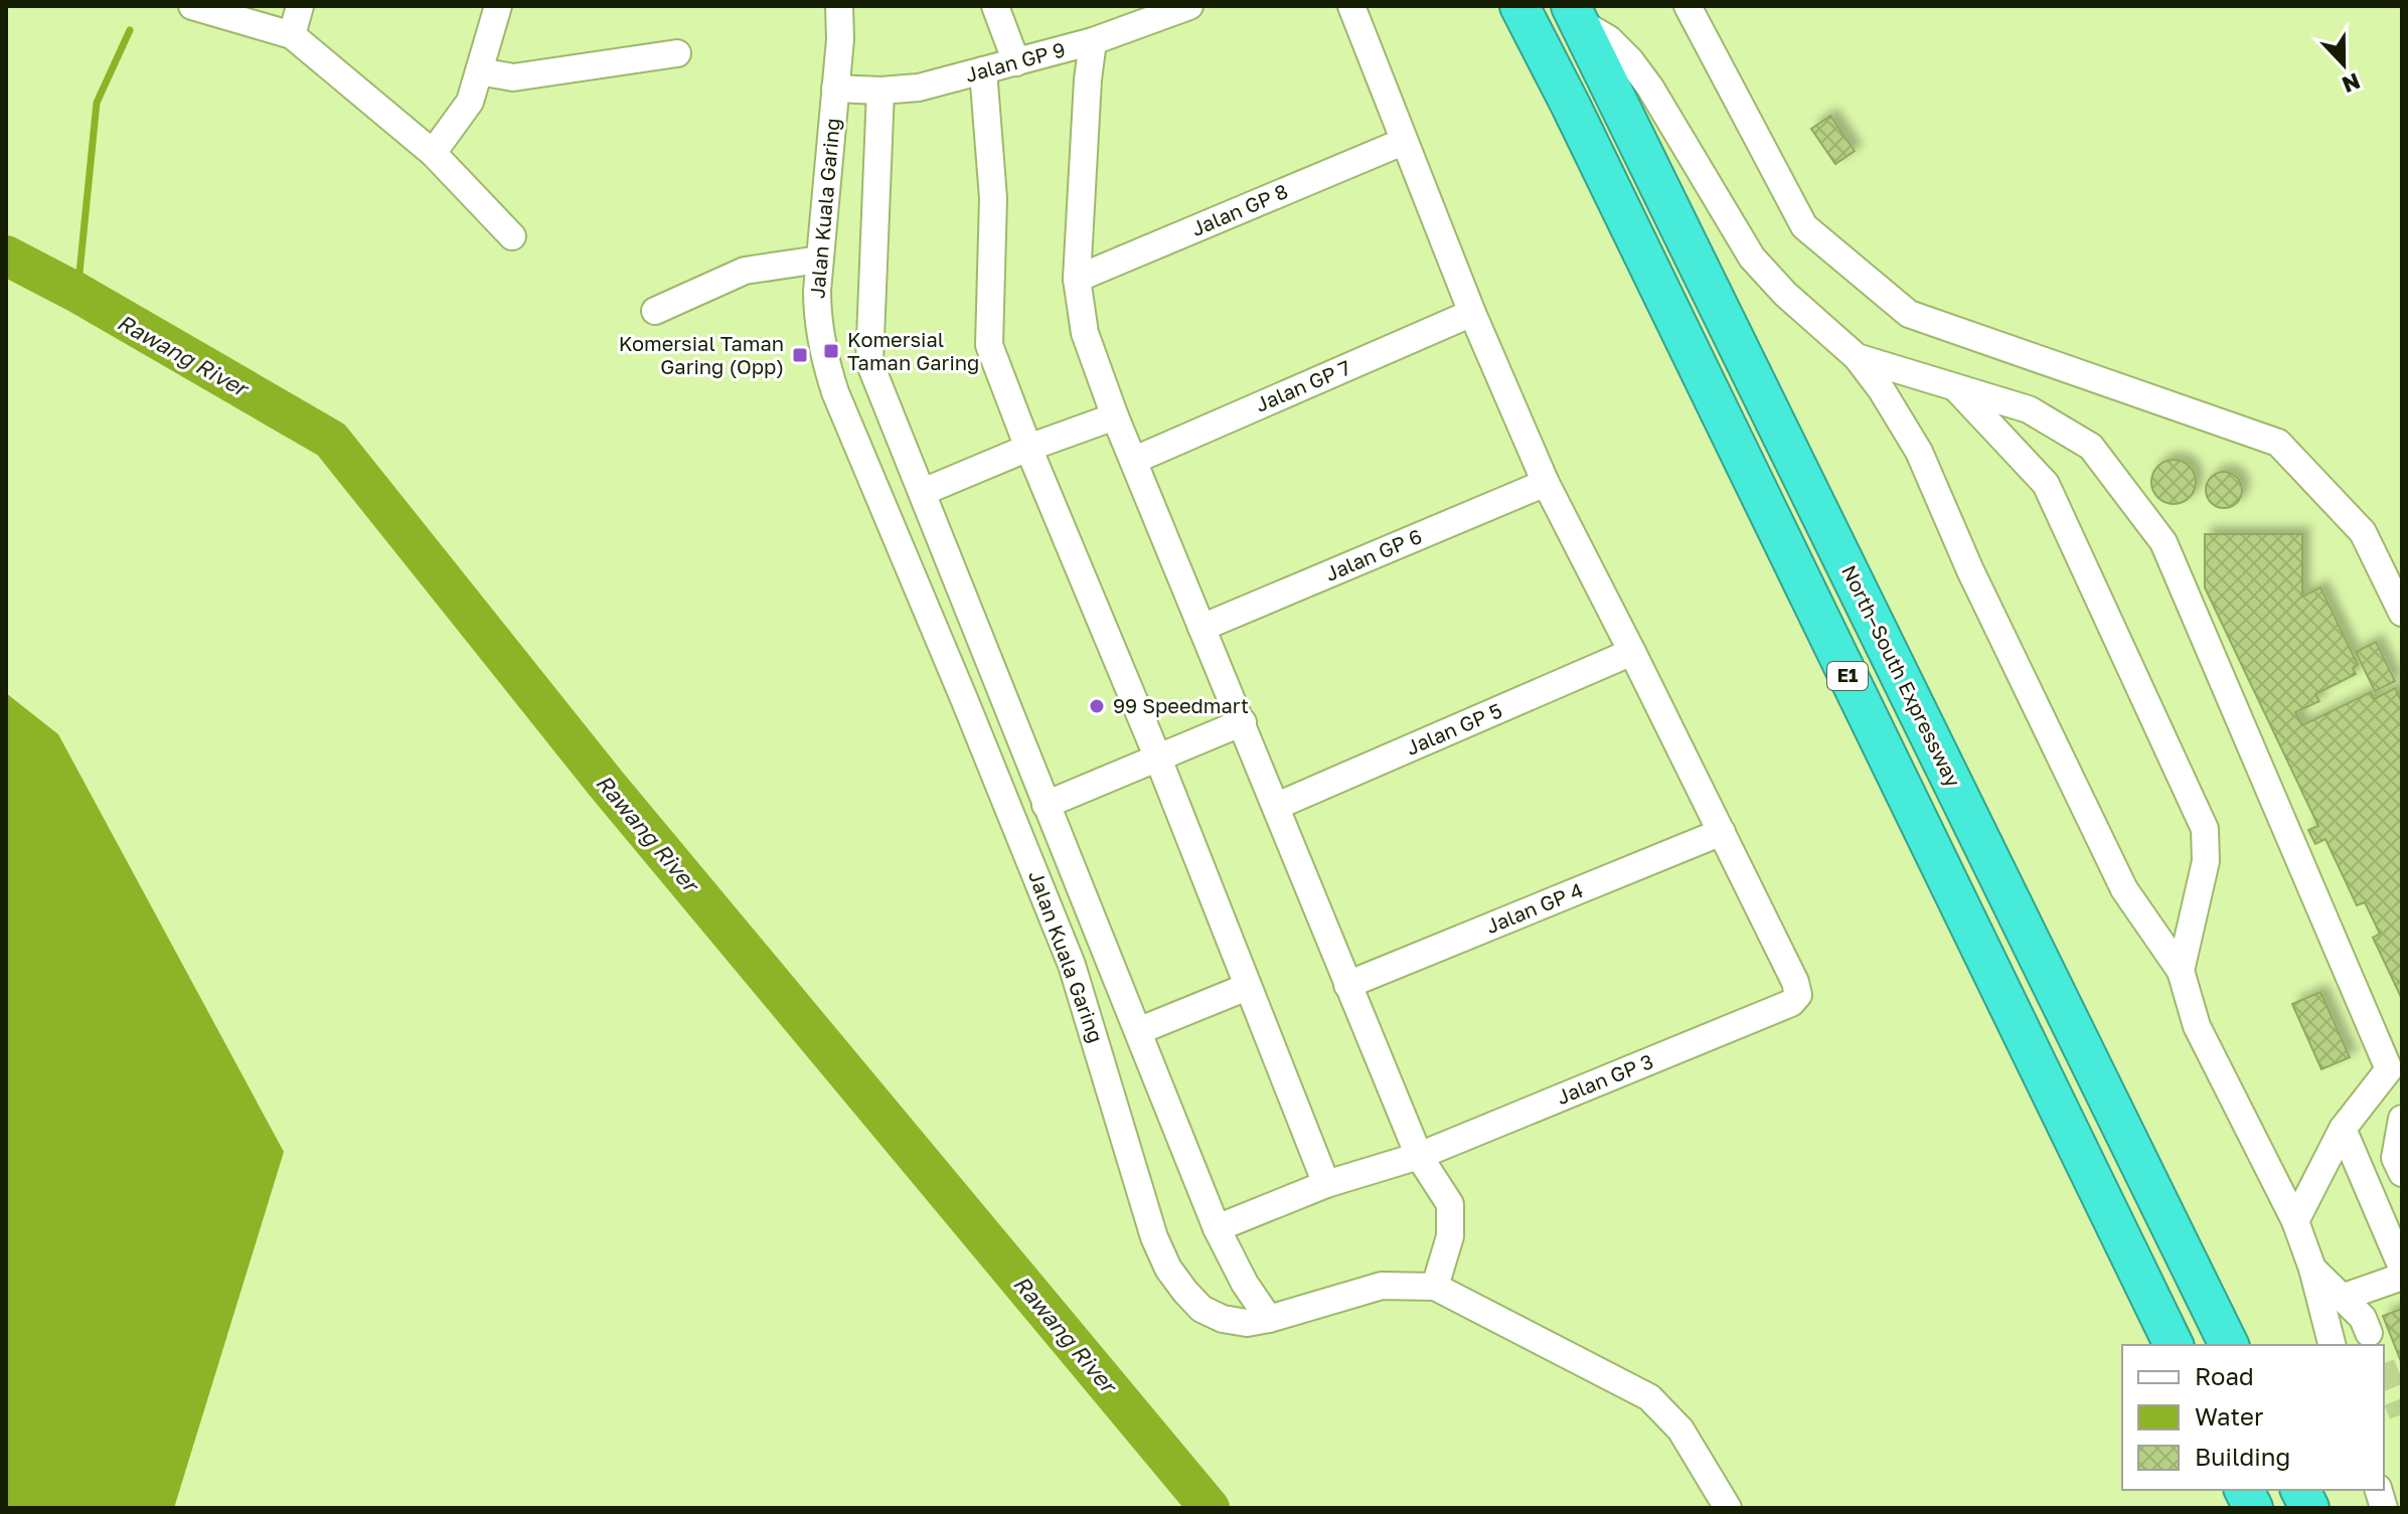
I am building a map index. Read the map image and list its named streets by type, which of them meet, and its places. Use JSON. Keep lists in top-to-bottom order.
{
  "streets": {
    "highway": ["E1", "North–South Expressway"],
    "street": [
      "Jalan GP 9",
      "Jalan Kuala Garing",
      "Jalan GP 8",
      "Jalan GP 7",
      "Jalan GP 6",
      "Jalan GP 5",
      "Jalan GP 4",
      "Jalan GP 3"
    ]
  },
  "crossings": [
    ["Jalan GP 9", "Jalan Kuala Garing"],
    ["Jalan GP 4", "Jalan GP 3"]
  ],
  "water": ["Rawang River"],
  "places": {
    "transit": ["Komersial Taman Garing", "Komersial Taman Garing (Opp)"],
    "other": ["99 Speedmart"]
  },
  "legend": ["Road", "Water", "Building"],
  "north": "bottom"
}
